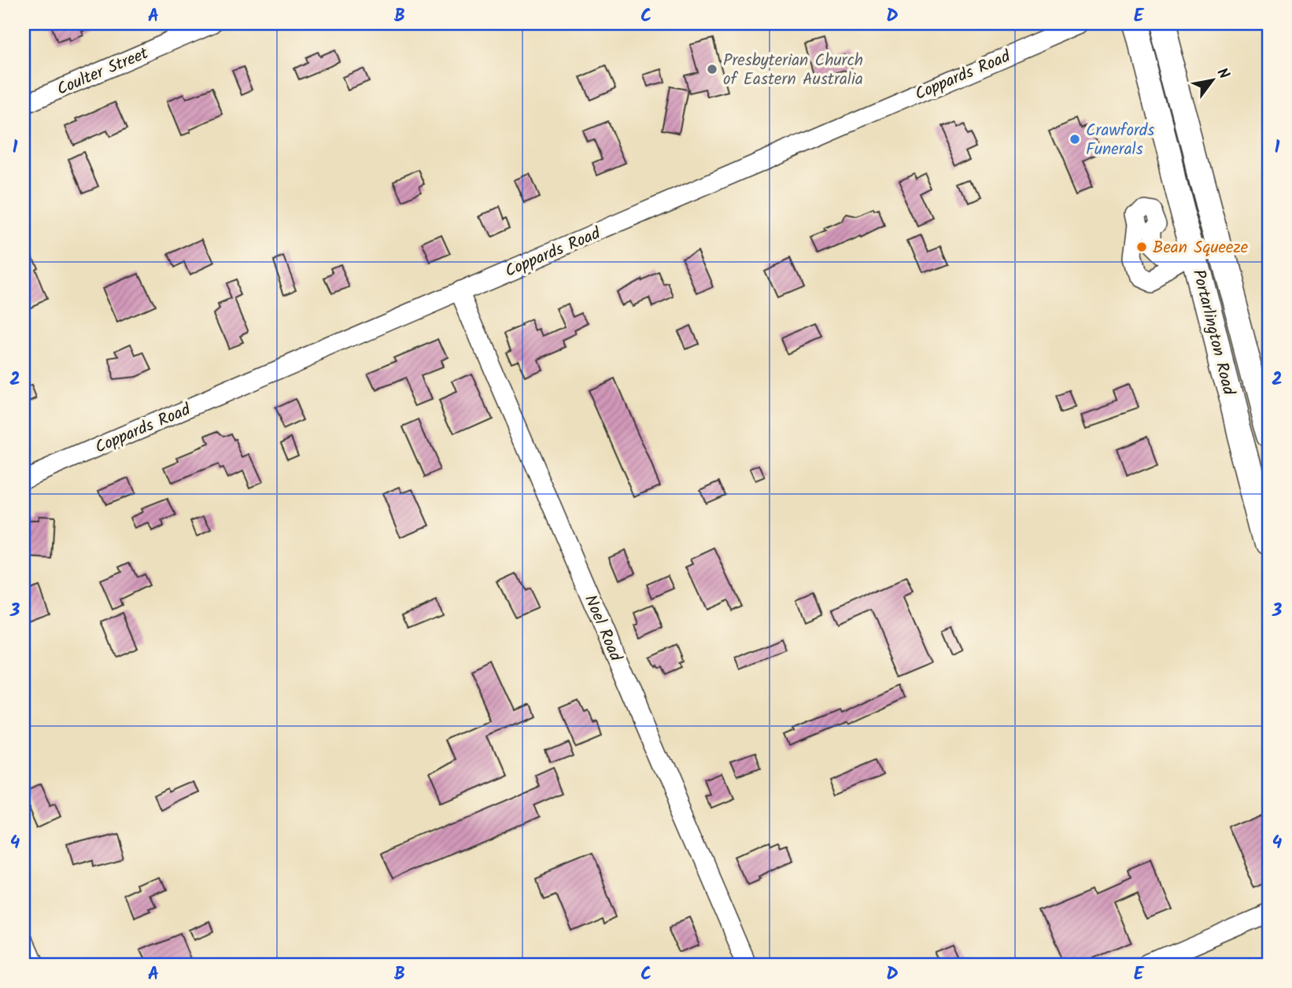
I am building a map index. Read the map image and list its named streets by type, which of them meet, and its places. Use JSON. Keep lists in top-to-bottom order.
{
  "streets": {
    "main road": ["Portarlington Road"],
    "street": ["Coulter Street", "Coppards Road", "Noel Road"]
  },
  "crossings": [
    ["Coppards Road", "Noel Road"]
  ],
  "places": ["Presbyterian Church of Eastern Australia", "Crawfords Funerals", "Bean Squeeze"],
  "north": "top right",
  "grid": {
    "columns": [
      "A",
      "B",
      "C",
      "D",
      "E"
    ],
    "rows": [
      "1",
      "2",
      "3",
      "4"
    ]
  }
}
